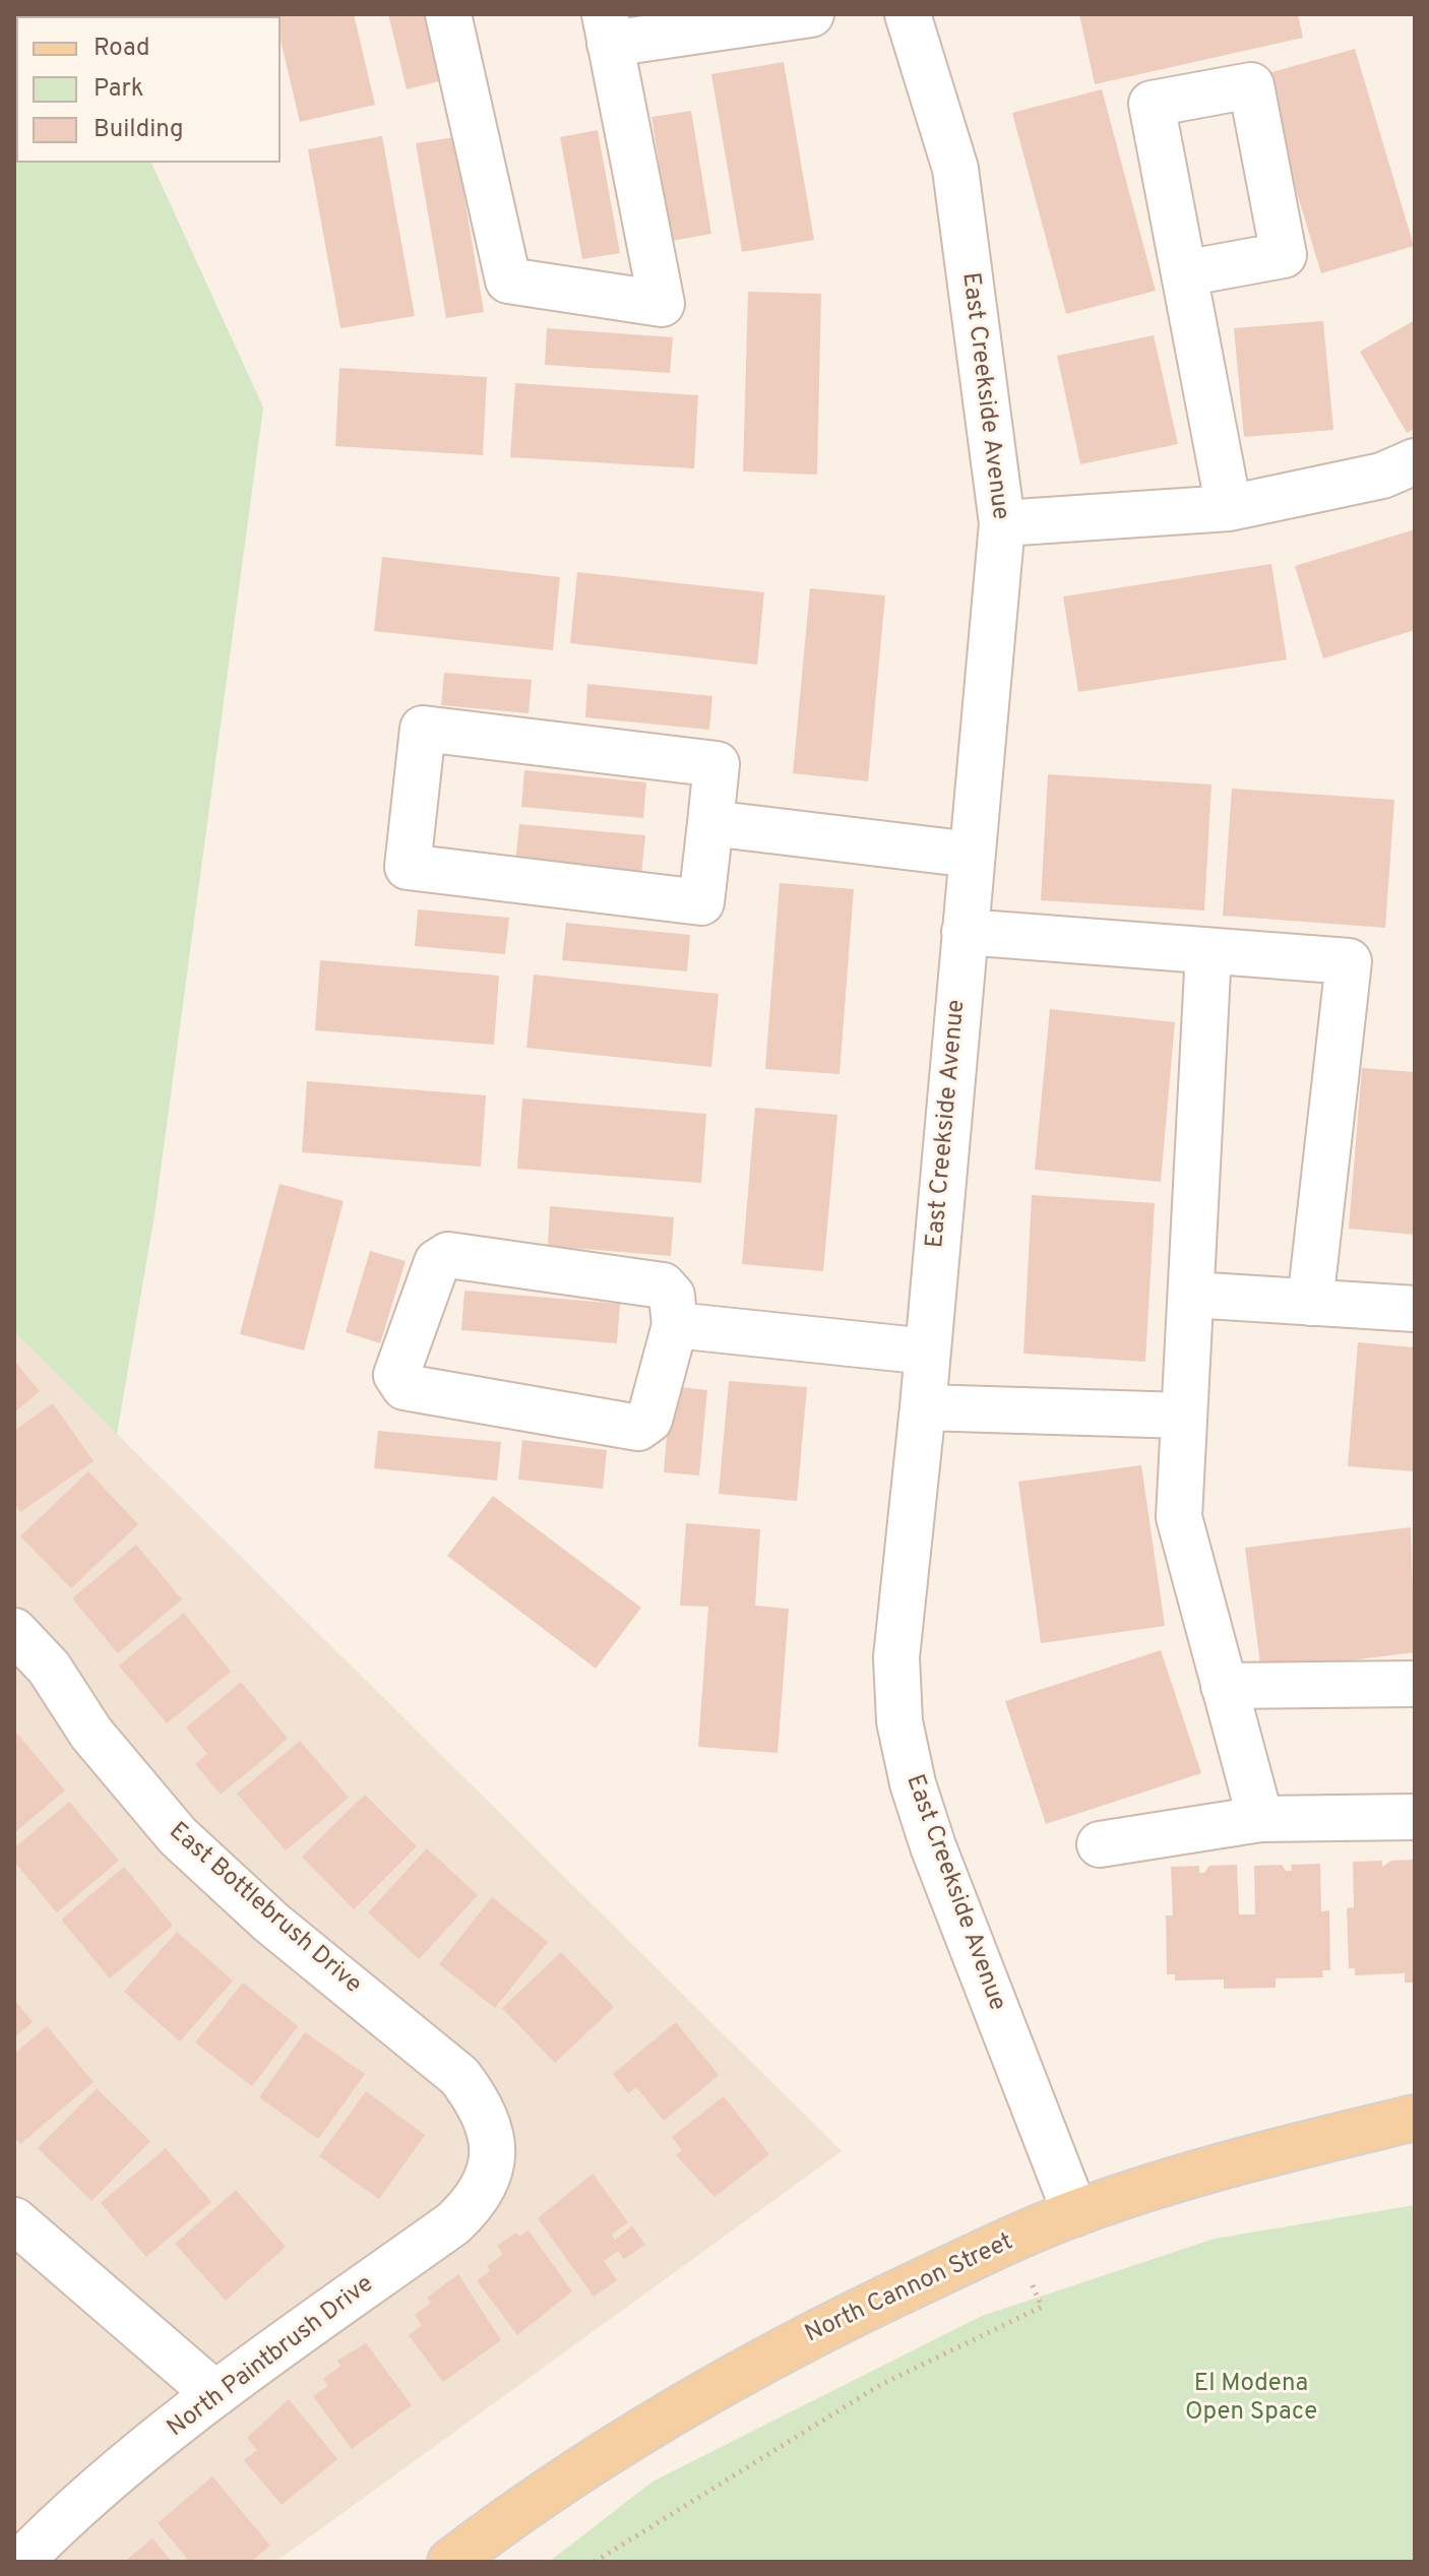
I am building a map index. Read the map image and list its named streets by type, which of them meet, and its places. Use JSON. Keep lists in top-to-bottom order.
{
  "streets": {
    "main road": ["North Cannon Street"],
    "street": ["East Creekside Avenue", "East Bottlebrush Drive", "North Paintbrush Drive"]
  },
  "crossings": [
    ["East Creekside Avenue", "North Cannon Street"],
    ["East Bottlebrush Drive", "North Paintbrush Drive"]
  ],
  "parks": ["El Modena Open Space"],
  "legend": ["Road", "Park", "Building"]
}
